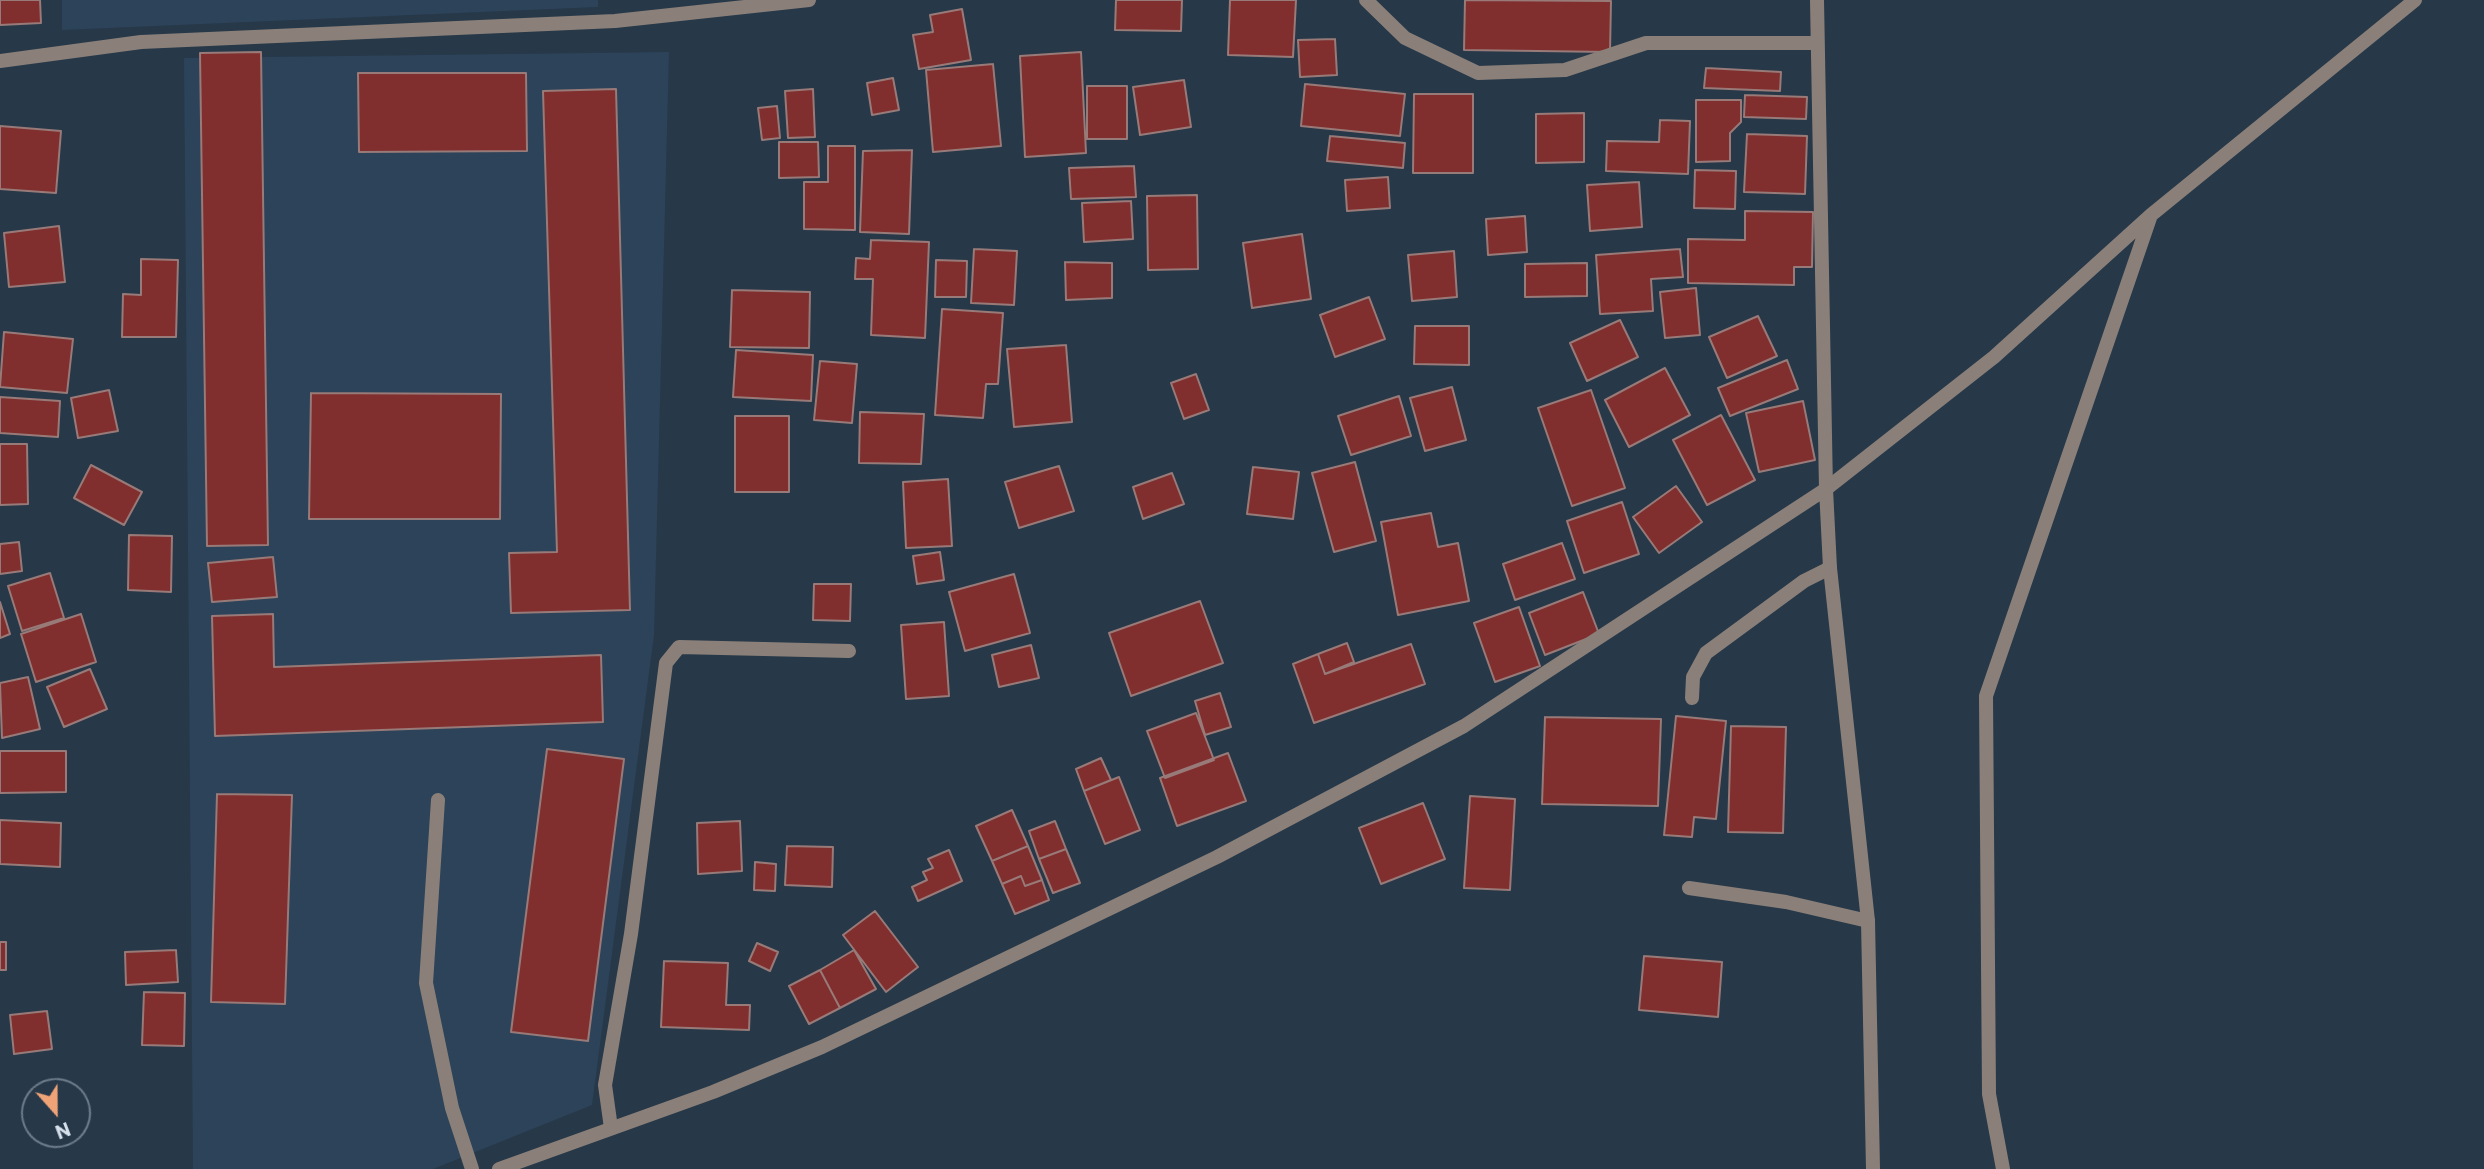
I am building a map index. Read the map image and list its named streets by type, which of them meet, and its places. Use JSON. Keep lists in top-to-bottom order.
{
  "north": "bottom"
}
